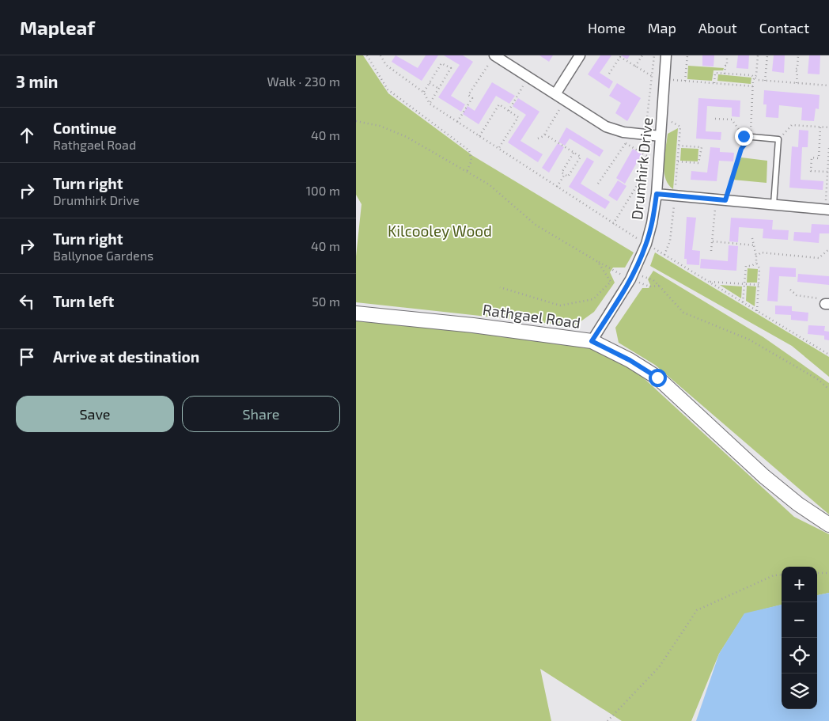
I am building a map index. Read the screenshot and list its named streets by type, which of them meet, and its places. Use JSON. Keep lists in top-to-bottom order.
{
  "streets": {
    "street": ["Drumhirk Drive", "Rathgael Road"]
  },
  "crossings": [
    ["Drumhirk Drive", "Rathgael Road"]
  ],
  "parks": ["Kilcooley Wood"],
  "page": {
    "header": "Mapleaf",
    "nav": [
      "Home",
      "Map",
      "About",
      "Contact"
    ],
    "heading": ["3 min", "Walk · 230 m"],
    "list": [
      ["Continue", "Rathgael Road", "40 m"],
      ["Turn right", "Drumhirk Drive", "100 m"],
      ["Turn right", "Ballynoe Gardens", "40 m"],
      ["Turn left", "50 m"],
      "Arrive at destination"
    ],
    "buttons": ["Save", "Share"],
    "map_buttons": ["+", "−"]
  }
}
